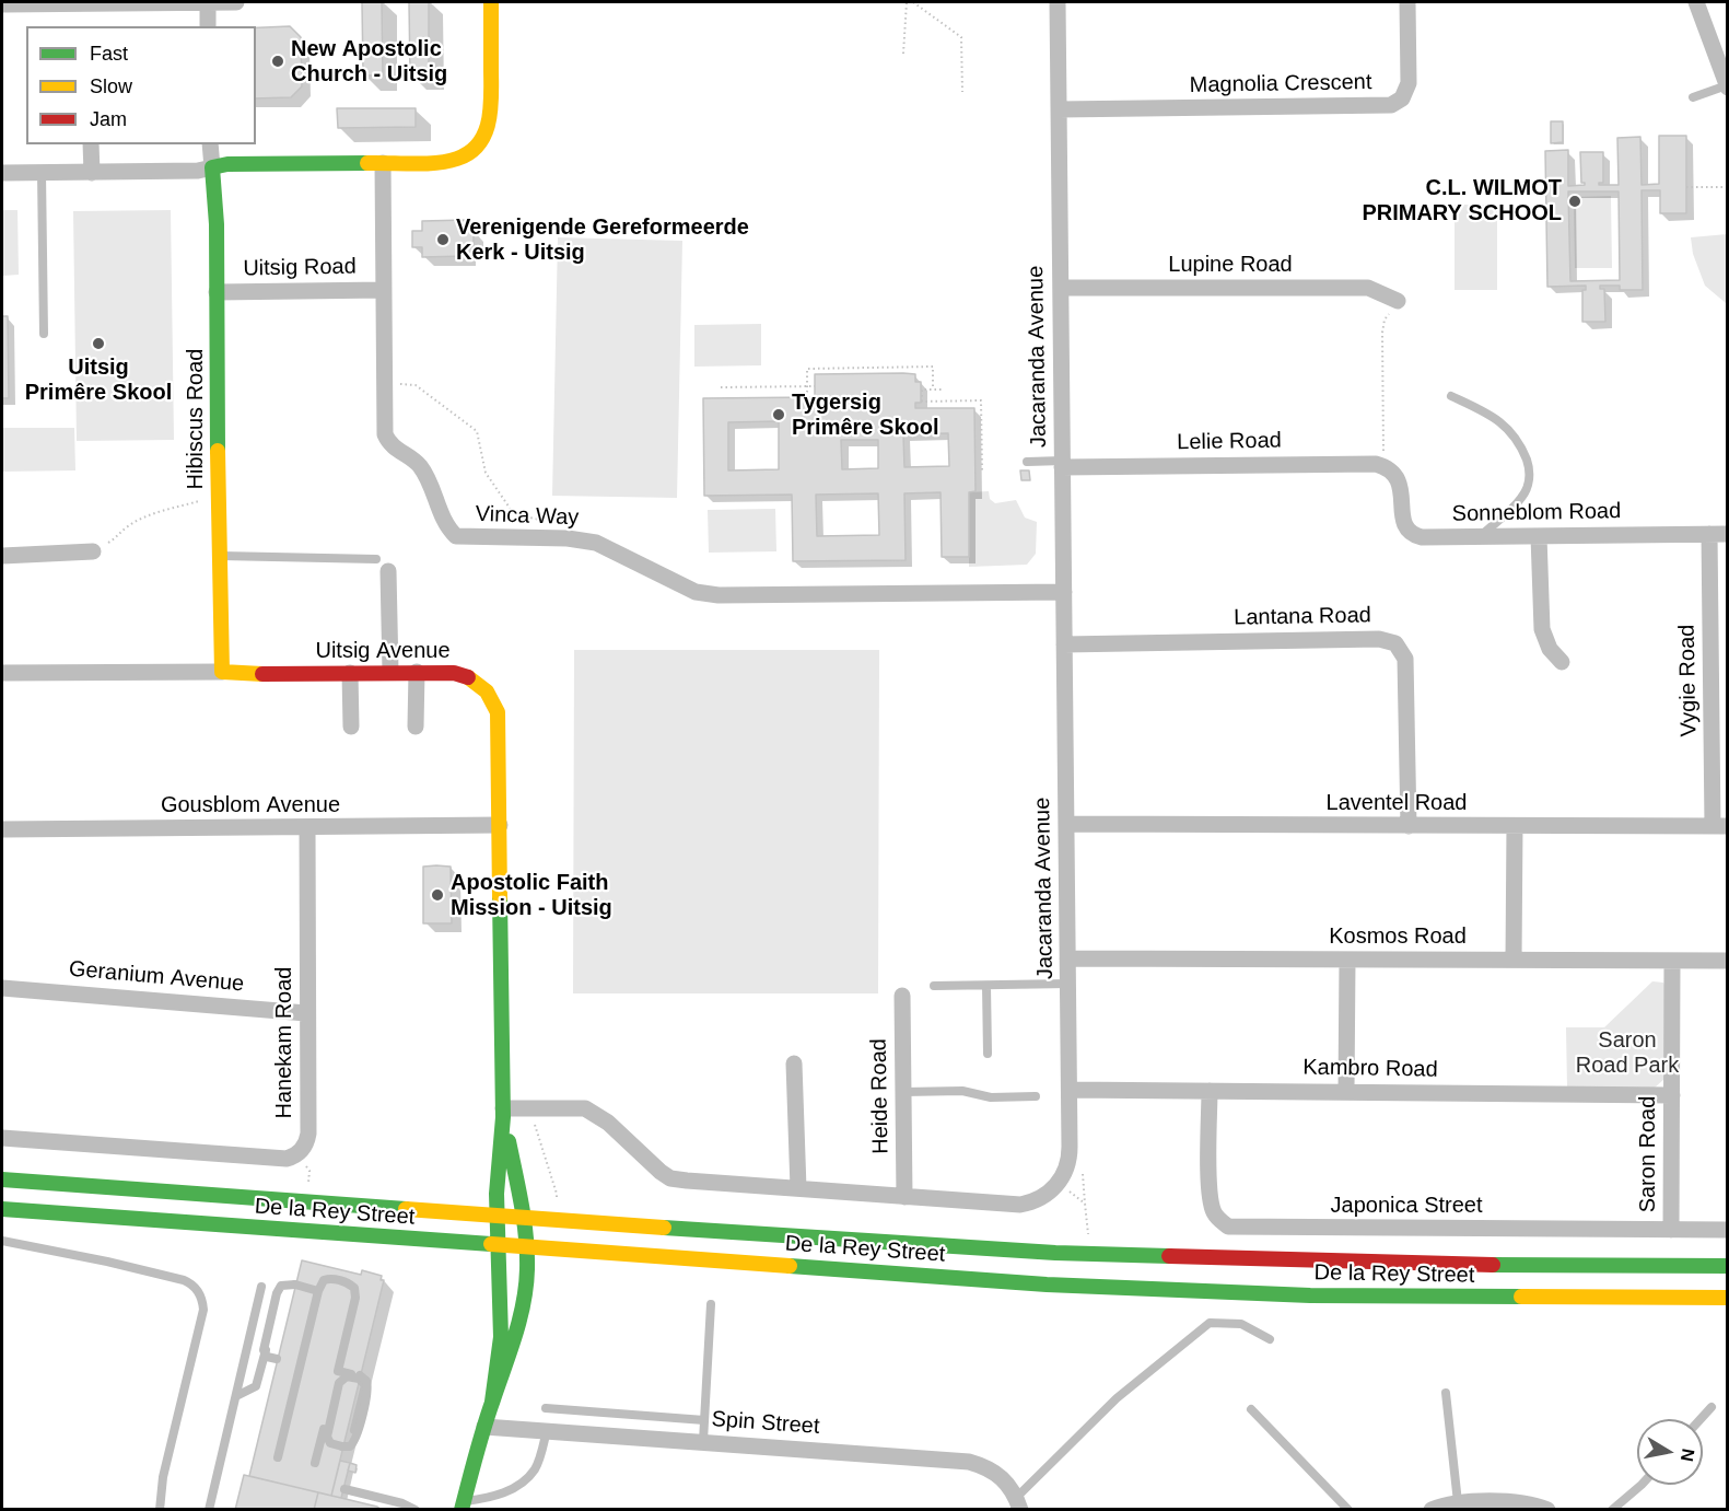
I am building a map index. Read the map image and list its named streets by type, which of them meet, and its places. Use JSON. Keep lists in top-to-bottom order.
{
  "streets": {
    "main road": ["Hibiscus Road", "Uitsig Avenue", "De la Rey Street"],
    "street": [
      "Magnolia Crescent",
      "Lupine Road",
      "Uitsig Road",
      "Jacaranda Avenue",
      "Lelie Road",
      "Sonneblom Road",
      "Vinca Way",
      "Lantana Road",
      "Vygie Road",
      "Laventel Road",
      "Gousblom Avenue",
      "Kosmos Road",
      "Geranium Avenue",
      "Hanekam Road",
      "Kambro Road",
      "Heide Road",
      "Saron Road",
      "Japonica Street",
      "Spin Street"
    ]
  },
  "crossings": [
    ["Magnolia Crescent", "Jacaranda Avenue"],
    ["Lupine Road", "Jacaranda Avenue"],
    ["Uitsig Road", "Hibiscus Road"],
    ["Uitsig Road", "Vinca Way"],
    ["Jacaranda Avenue", "Lelie Road"],
    ["Jacaranda Avenue", "Vinca Way"],
    ["Jacaranda Avenue", "Lantana Road"],
    ["Jacaranda Avenue", "Uitsig Avenue"],
    ["Jacaranda Avenue", "Laventel Road"],
    ["Jacaranda Avenue", "Kosmos Road"],
    ["Jacaranda Avenue", "Kambro Road"],
    ["Jacaranda Avenue", "Heide Road"],
    ["Hibiscus Road", "Uitsig Avenue"],
    ["Lelie Road", "Sonneblom Road"],
    ["Sonneblom Road", "Vygie Road"],
    ["Lantana Road", "Laventel Road"],
    ["Uitsig Avenue", "Gousblom Avenue"],
    ["Uitsig Avenue", "De la Rey Street"],
    ["Vygie Road", "Laventel Road"],
    ["Gousblom Avenue", "Hanekam Road"],
    ["Kosmos Road", "Saron Road"],
    ["Geranium Avenue", "Hanekam Road"],
    ["Kambro Road", "Saron Road"],
    ["Kambro Road", "Japonica Street"],
    ["Saron Road", "Japonica Street"]
  ],
  "parks": ["Saron Road Park"],
  "places": [
    "New Apostolic Church - Uitsig",
    "C.L. WILMOT PRIMARY SCHOOL",
    "Verenigende Gereformeerde Kerk - Uitsig",
    "Uitsig Primêre Skool",
    "Tygersig Primêre Skool",
    "Apostolic Faith Mission - Uitsig"
  ],
  "legend": ["Fast", "Slow", "Jam"],
  "north": "right"
}
